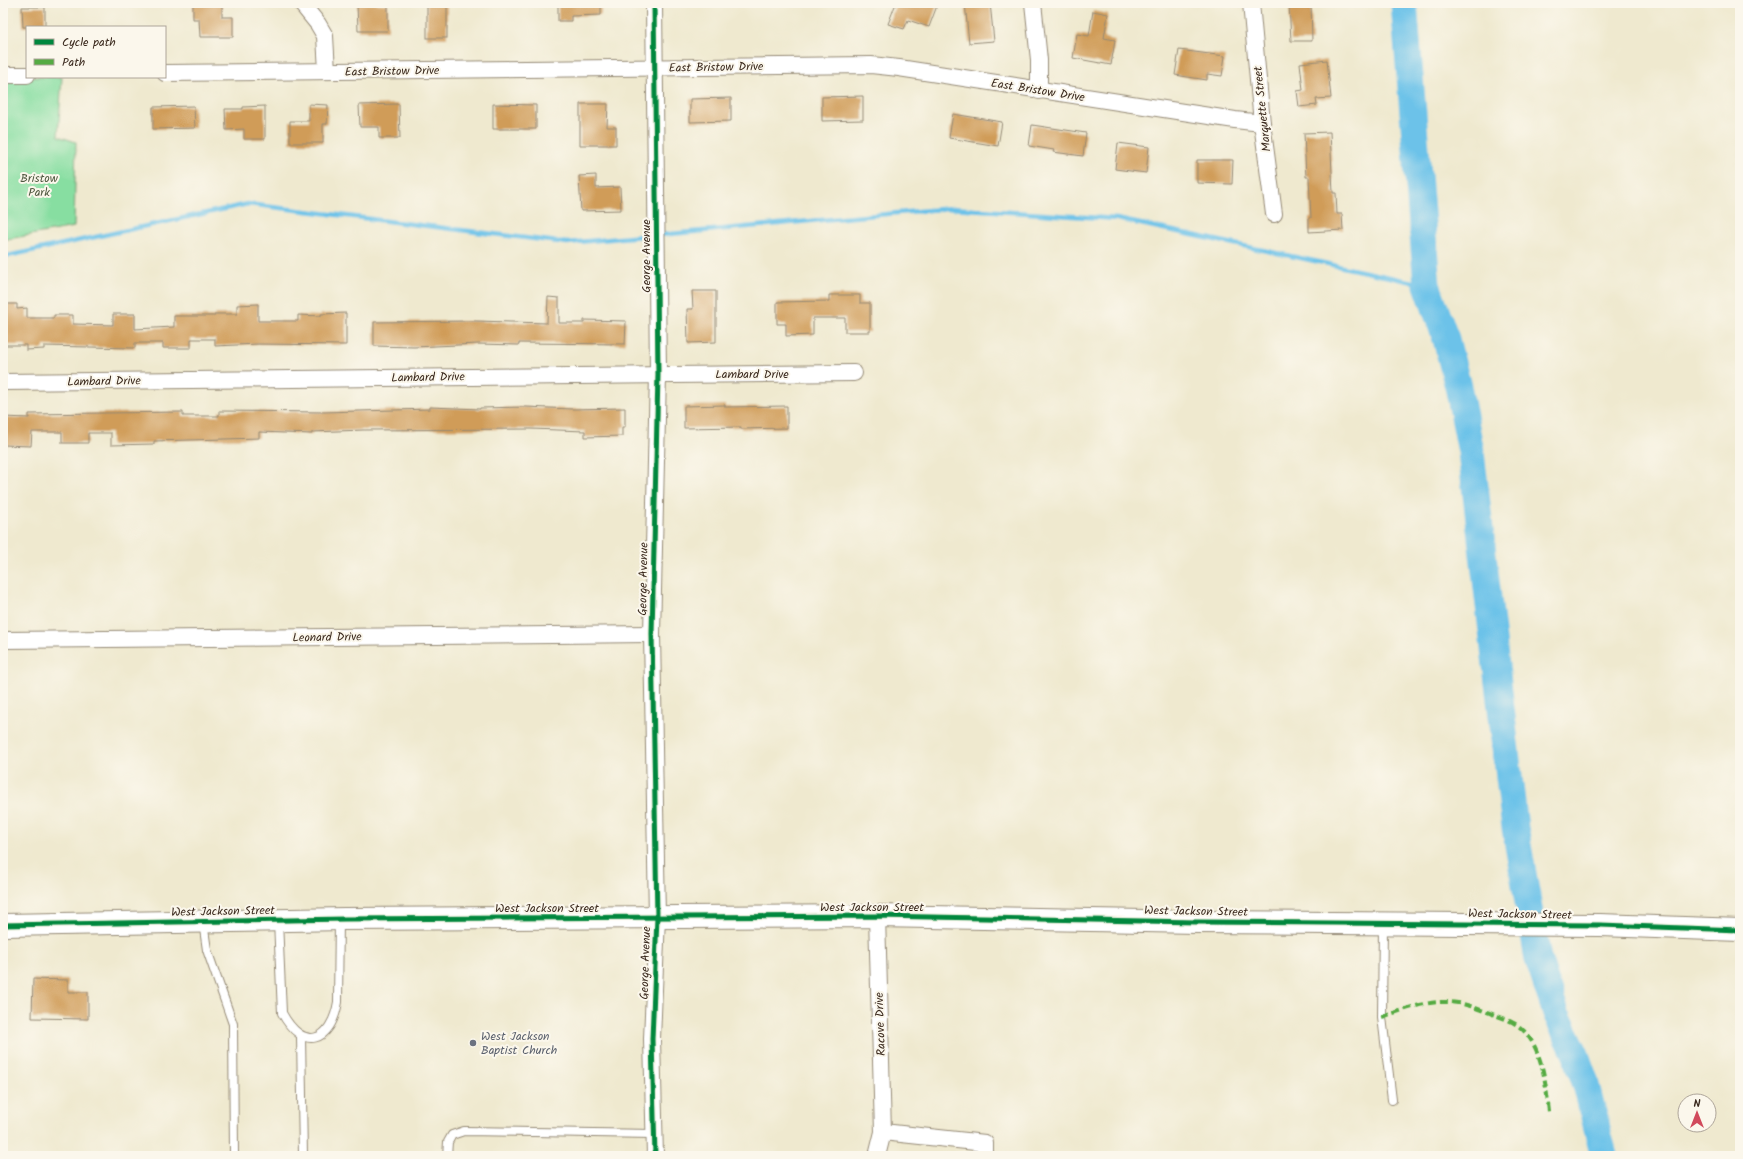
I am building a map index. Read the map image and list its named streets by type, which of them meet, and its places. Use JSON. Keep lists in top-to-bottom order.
{
  "streets": {
    "street": [
      "East Bristow Drive",
      "Marquette Street",
      "George Avenue",
      "Lambard Drive",
      "Leonard Drive",
      "West Jackson Street",
      "Racove Drive"
    ]
  },
  "crossings": [
    ["East Bristow Drive", "Marquette Street"],
    ["East Bristow Drive", "George Avenue"],
    ["George Avenue", "Lambard Drive"],
    ["George Avenue", "Leonard Drive"],
    ["George Avenue", "West Jackson Street"],
    ["West Jackson Street", "Racove Drive"]
  ],
  "parks": ["Bristow Park"],
  "places": ["West Jackson Baptist Church"],
  "legend": ["Cycle path", "Path"],
  "north": "top"
}
